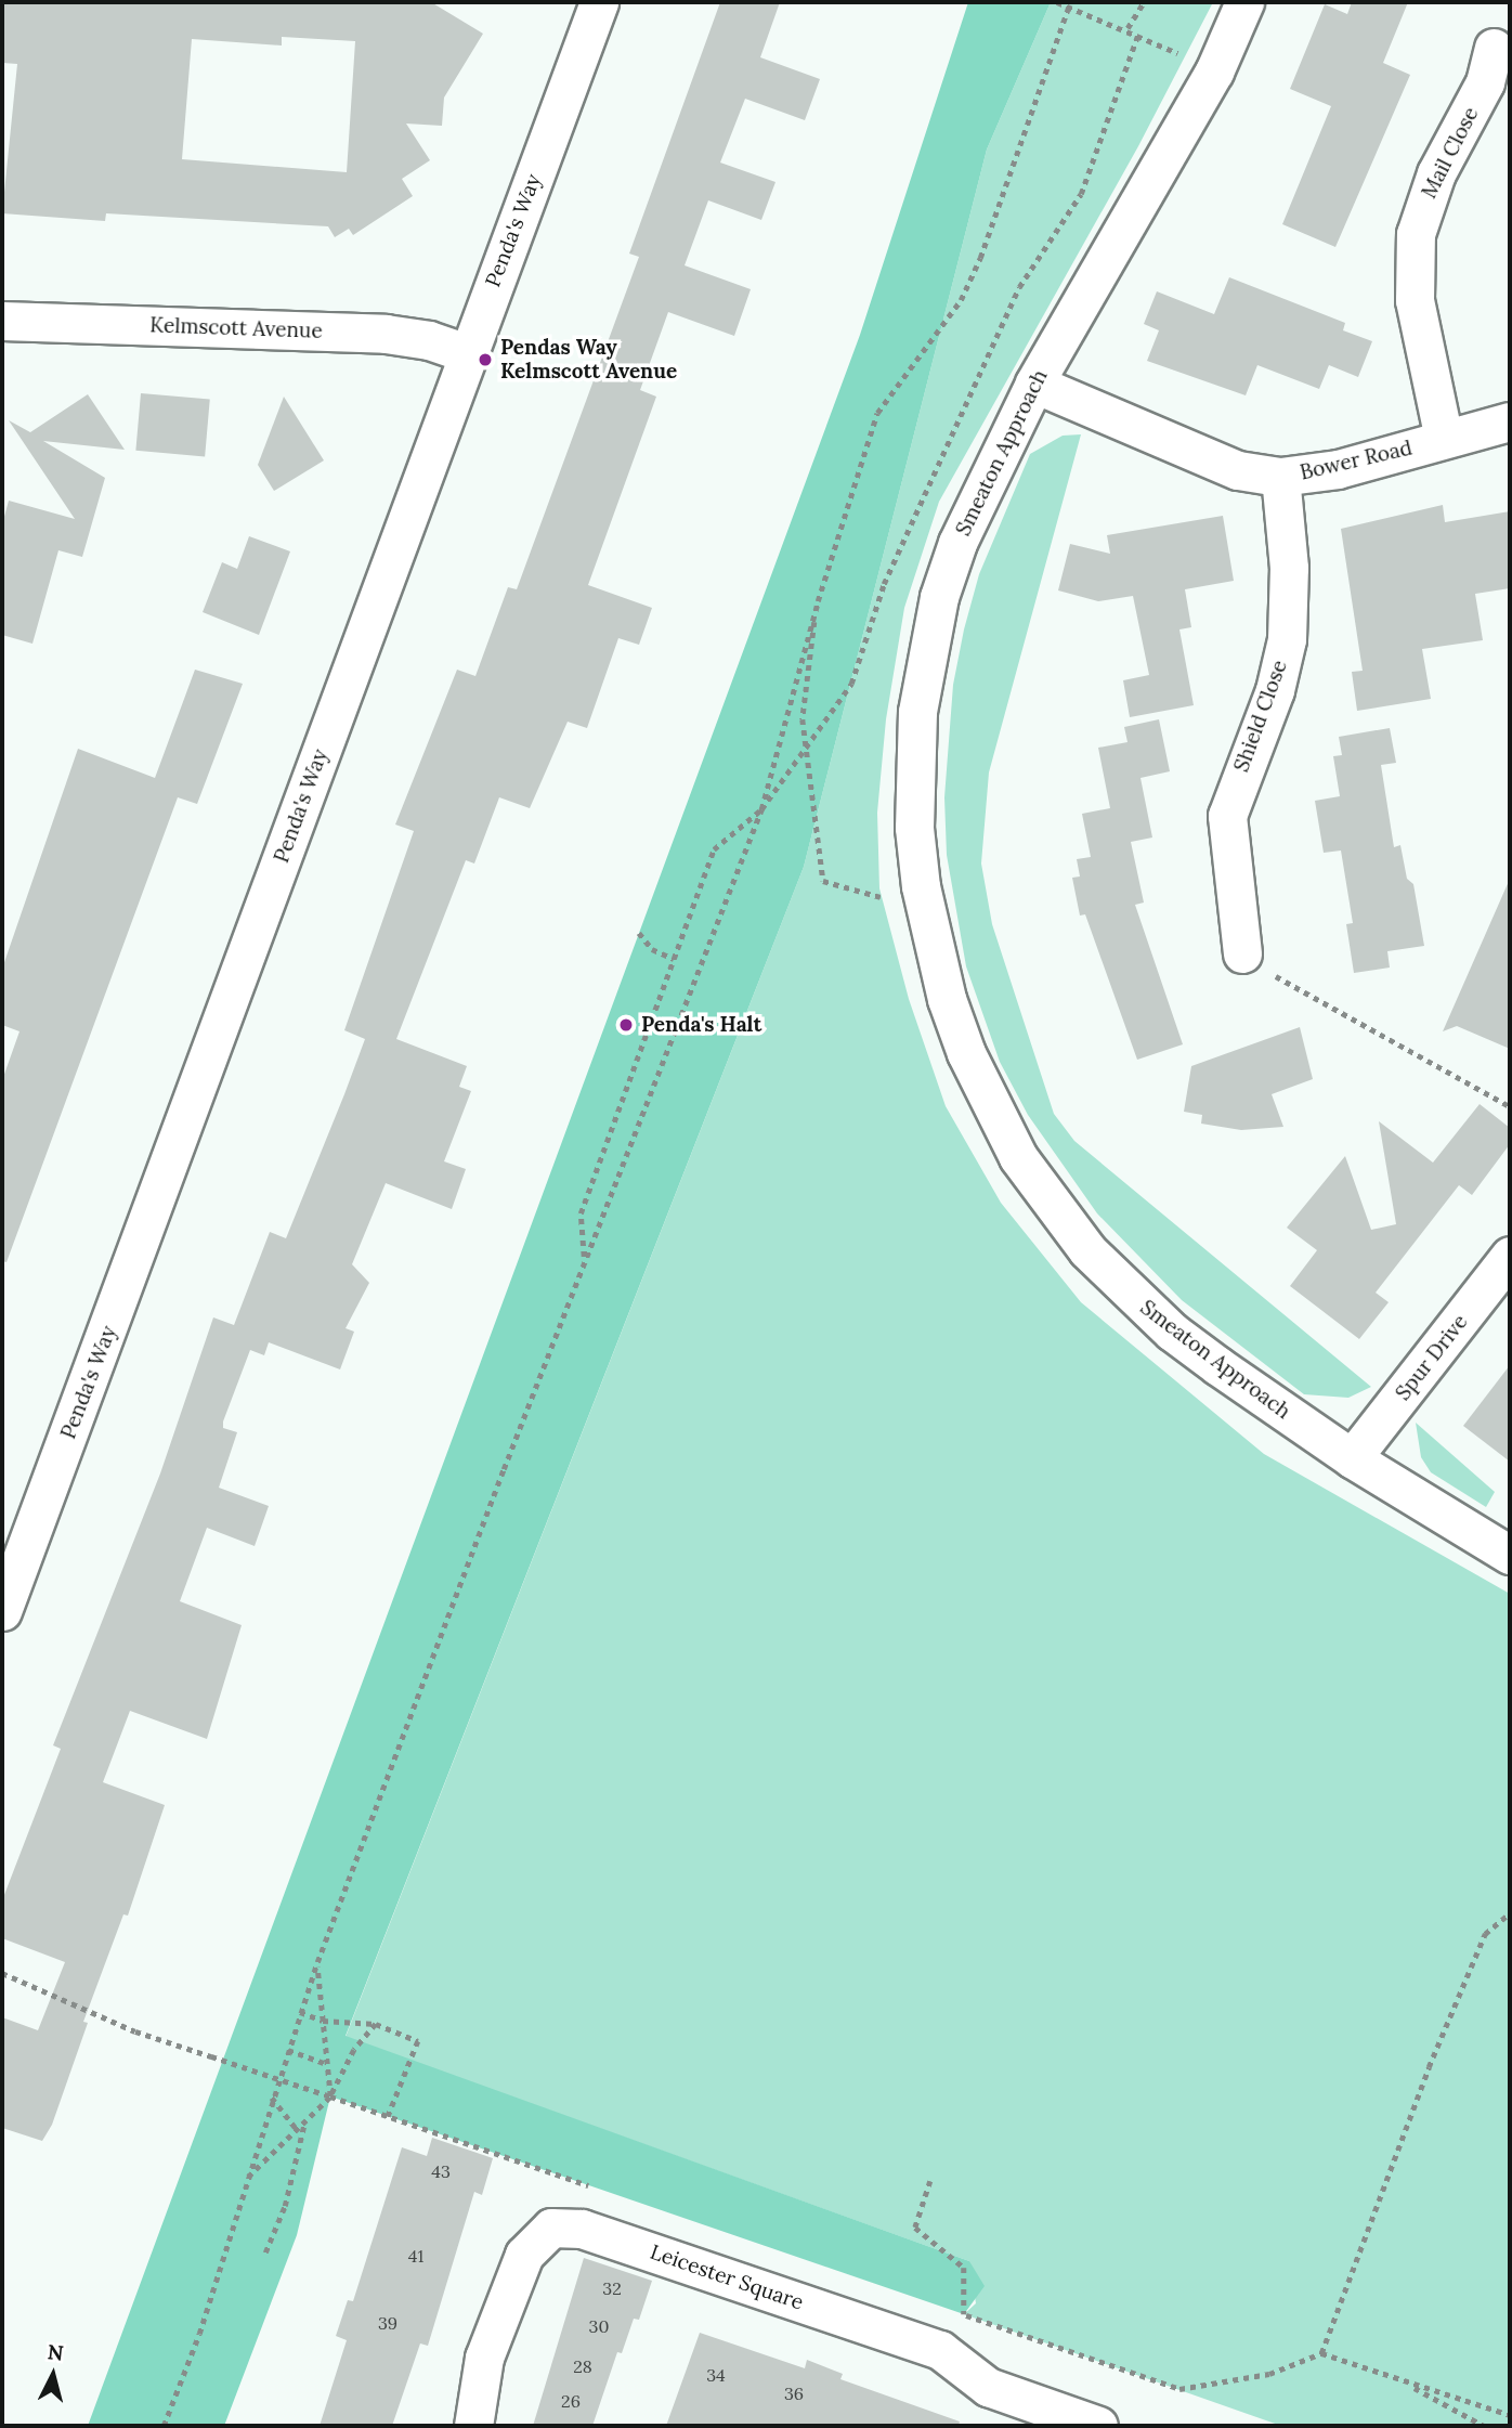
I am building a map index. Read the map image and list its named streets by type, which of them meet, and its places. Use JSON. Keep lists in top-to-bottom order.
{
  "streets": {
    "street": [
      "Mail Close",
      "Penda's Way",
      "Kelmscott Avenue",
      "Smeaton Approach",
      "Bower Road",
      "Shield Close",
      "Spur Drive",
      "Leicester Square"
    ]
  },
  "crossings": [
    ["Mail Close", "Bower Road"],
    ["Penda's Way", "Kelmscott Avenue"],
    ["Smeaton Approach", "Bower Road"],
    ["Smeaton Approach", "Spur Drive"],
    ["Bower Road", "Shield Close"]
  ],
  "places": ["Pendas Way Kelmscott Avenue", "Penda's Halt"],
  "house_numbers": [
    "43",
    "41",
    "32",
    "39",
    "30",
    "28",
    "34",
    "36",
    "26"
  ],
  "north": "top"
}
